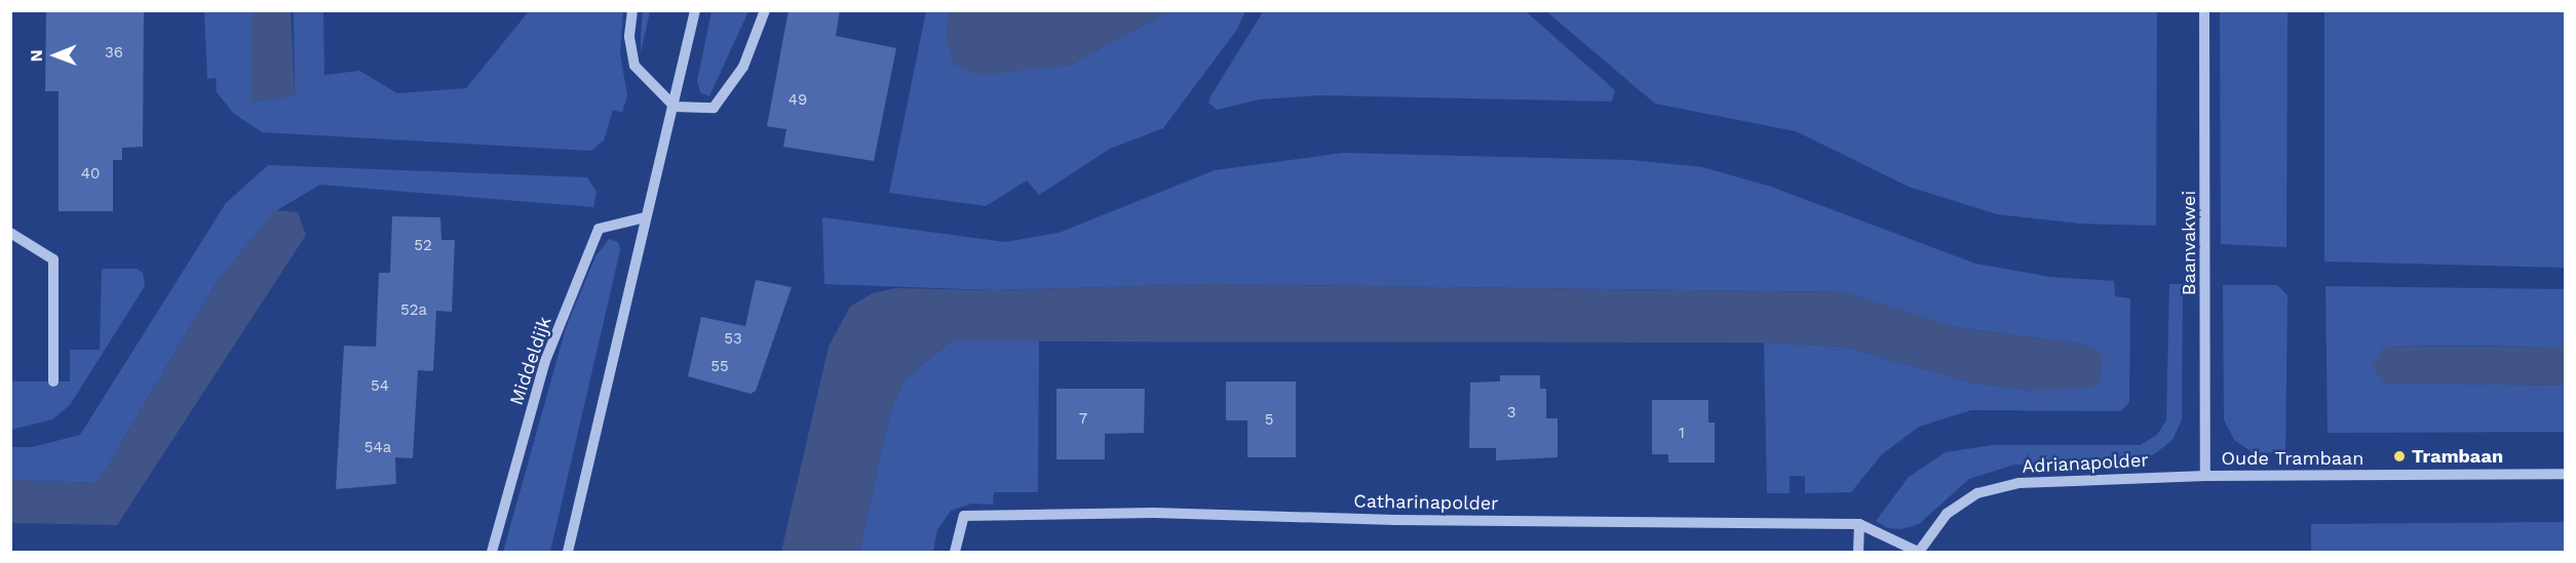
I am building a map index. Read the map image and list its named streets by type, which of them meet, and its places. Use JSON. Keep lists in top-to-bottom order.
{
  "streets": {
    "street": [
      "Baanvakwei",
      "Middeldijk",
      "Oude Trambaan",
      "Adrianapolder",
      "Catharinapolder"
    ]
  },
  "crossings": [
    ["Baanvakwei", "Oude Trambaan"],
    ["Baanvakwei", "Adrianapolder"],
    ["Oude Trambaan", "Adrianapolder"],
    ["Adrianapolder", "Catharinapolder"]
  ],
  "places": ["Trambaan"],
  "house_numbers": [
    "36",
    "49",
    "40",
    "52",
    "52a",
    "53",
    "55",
    "54",
    "3",
    "7",
    "5",
    "1",
    "54a"
  ],
  "north": "left"
}
